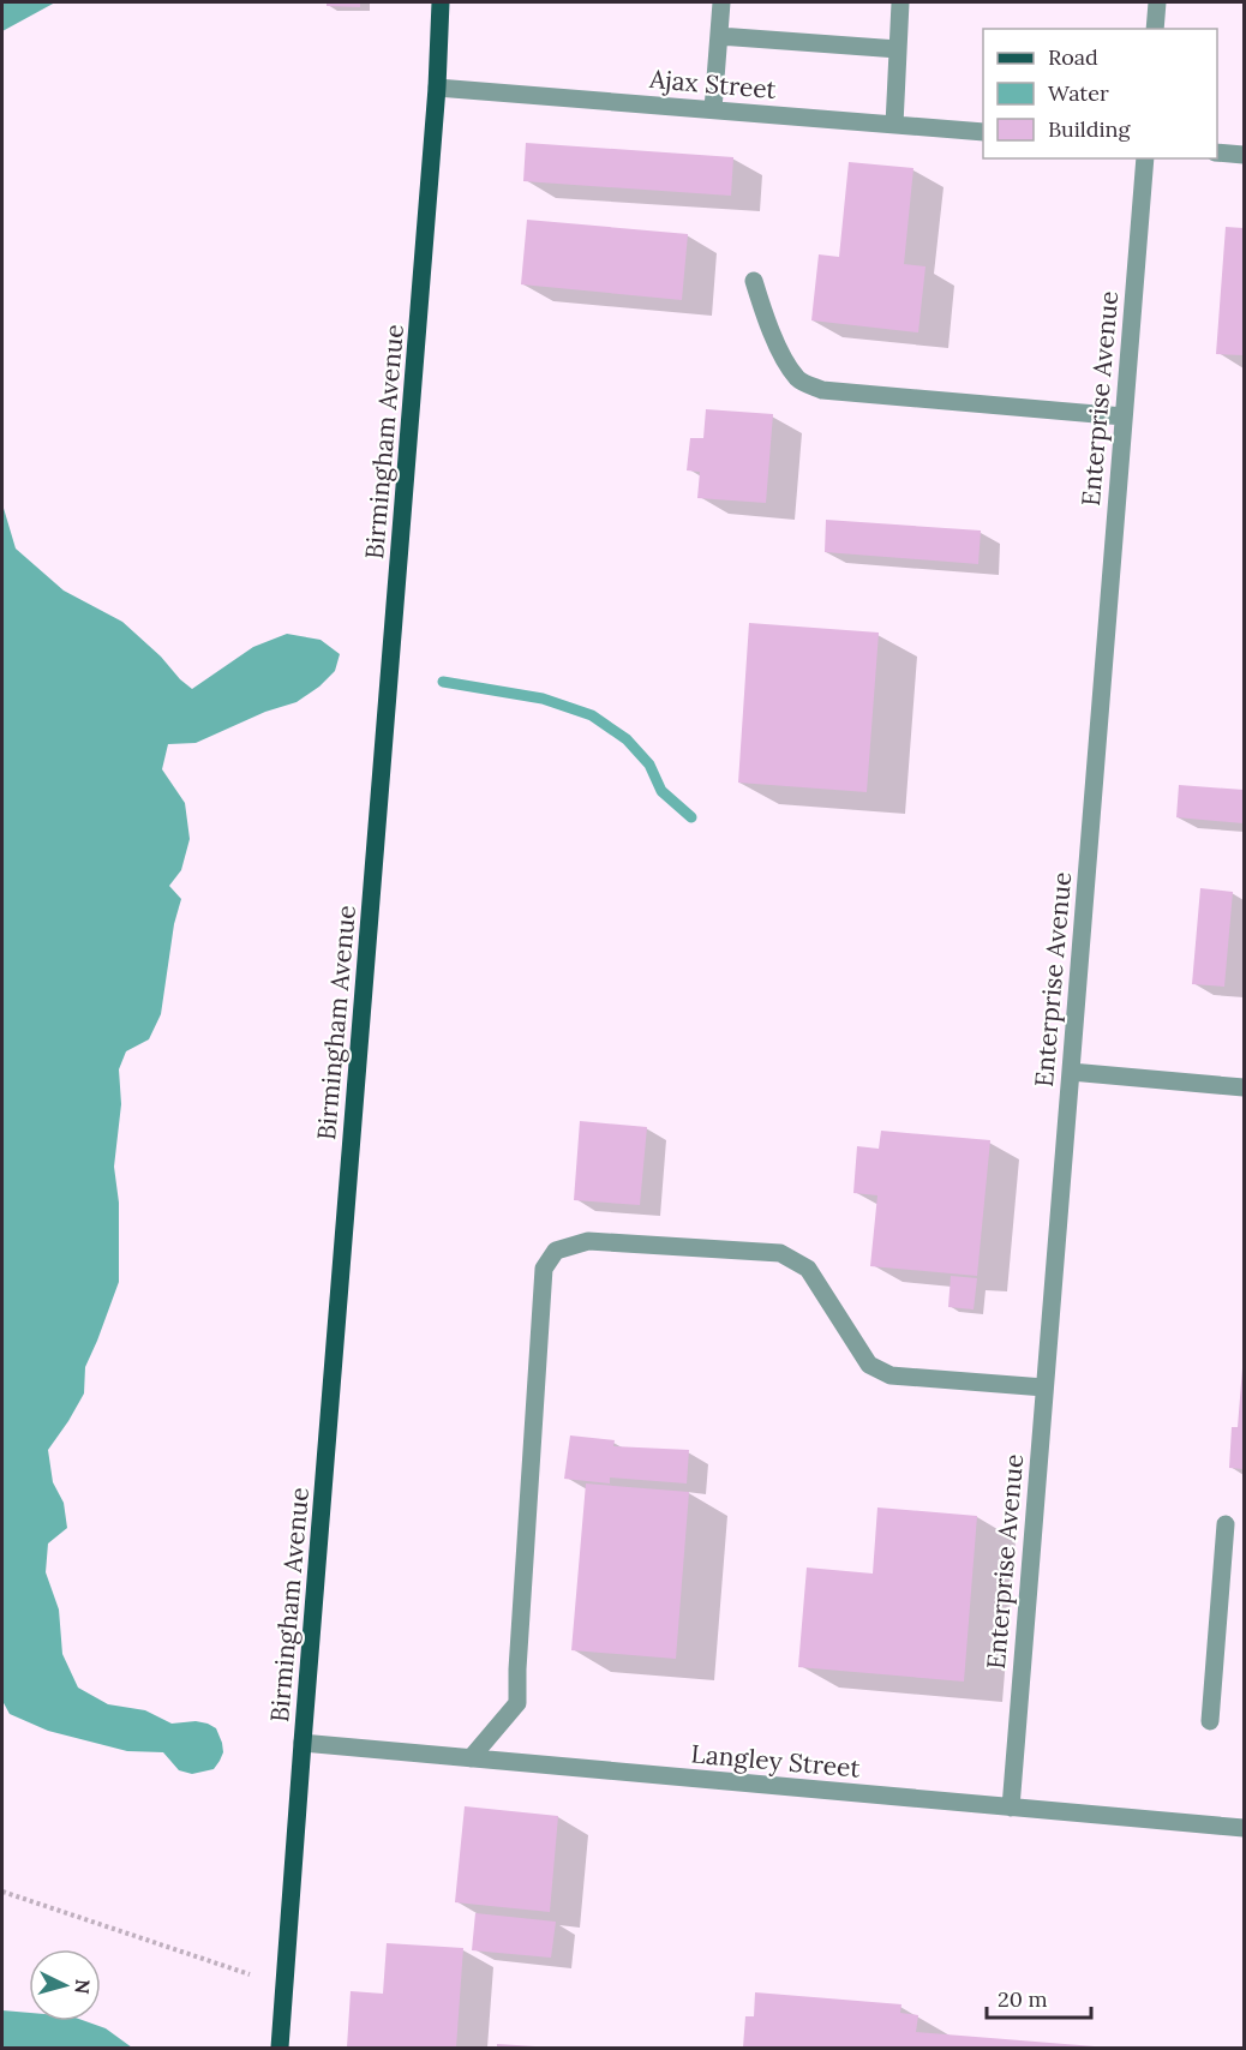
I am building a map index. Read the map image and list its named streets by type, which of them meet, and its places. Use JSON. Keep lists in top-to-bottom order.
{
  "streets": {
    "main road": ["Birmingham Avenue"],
    "street": ["Ajax Street", "Enterprise Avenue", "Langley Street"]
  },
  "crossings": [
    ["Ajax Street", "Birmingham Avenue"],
    ["Enterprise Avenue", "Langley Street"],
    ["Birmingham Avenue", "Langley Street"]
  ],
  "legend": ["Road", "Water", "Building"],
  "scale_bar": "20 m",
  "north": "right"
}
